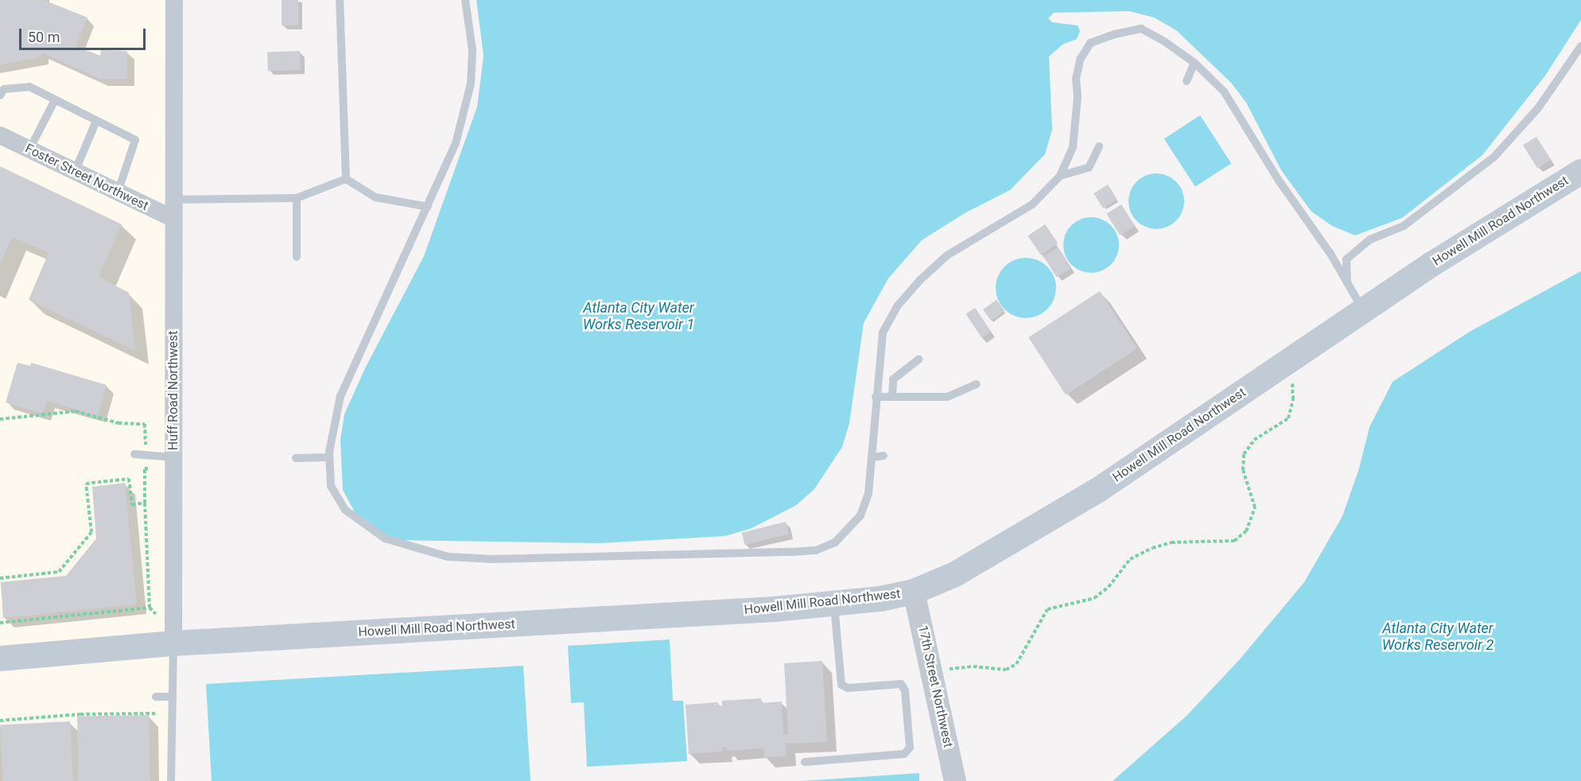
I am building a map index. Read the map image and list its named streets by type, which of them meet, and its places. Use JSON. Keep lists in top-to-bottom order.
{
  "streets": {
    "main road": ["Howell Mill Road Northwest"],
    "street": ["Foster Street Northwest", "Huff Road Northwest", "17th Street Northwest"]
  },
  "crossings": [
    ["Foster Street Northwest", "Huff Road Northwest"],
    ["Howell Mill Road Northwest", "Huff Road Northwest"],
    ["Howell Mill Road Northwest", "17th Street Northwest"]
  ],
  "water": ["Atlanta City Water Works Reservoir 1", "Atlanta City Water Works Reservoir 2"],
  "scale_bar": "50 m"
}
